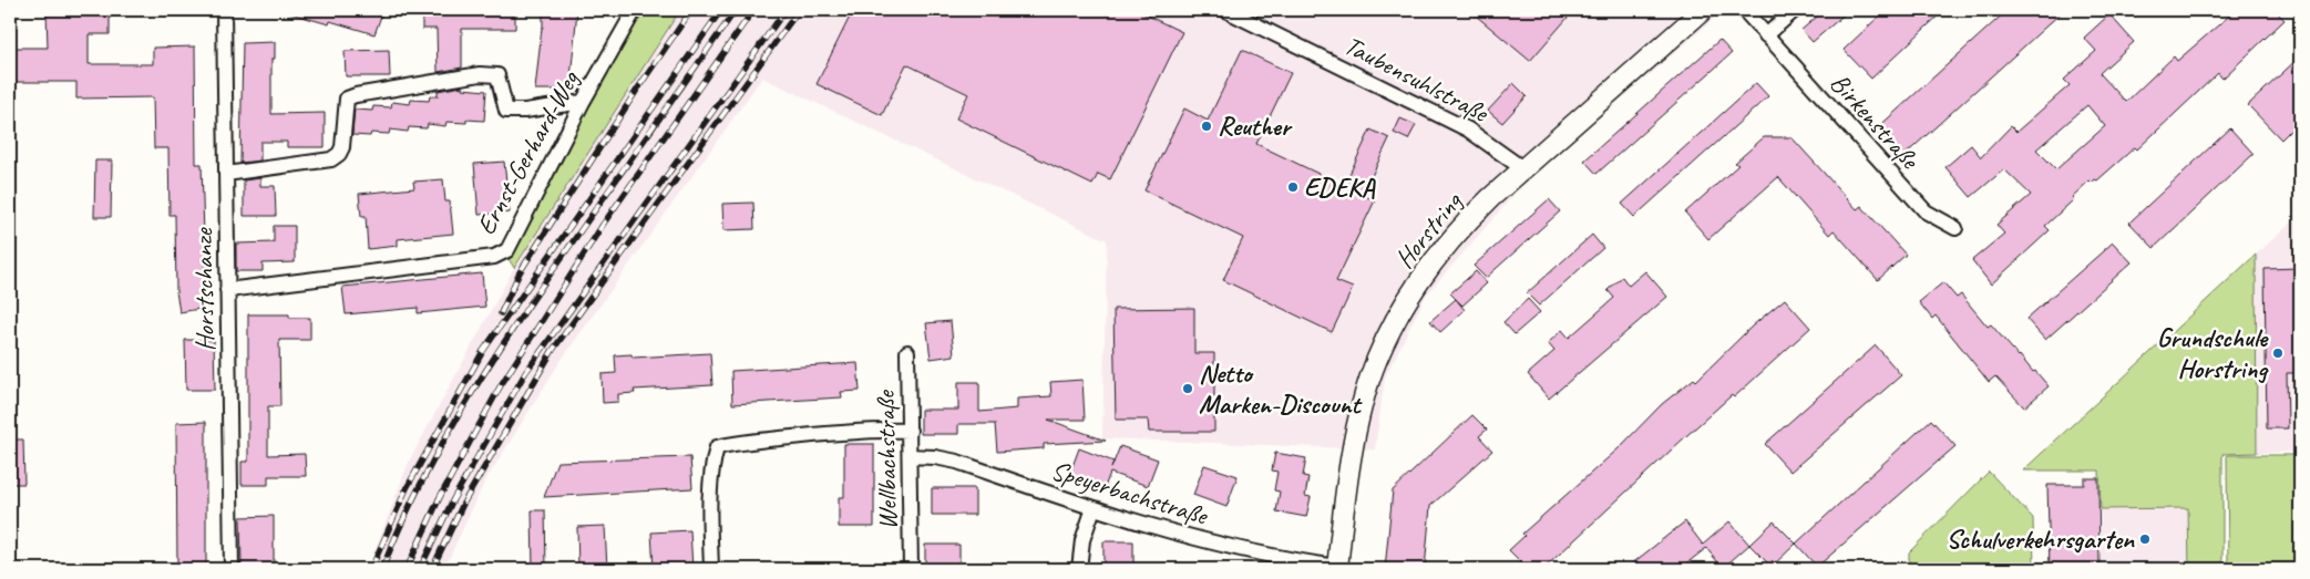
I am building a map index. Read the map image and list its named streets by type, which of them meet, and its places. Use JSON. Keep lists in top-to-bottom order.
{
  "streets": {
    "street": [
      "Taubensuhlstraße",
      "Birkenstraße",
      "Ernst-Gerhard-Weg",
      "Horstring",
      "Horstschanze",
      "Wellbachstraße",
      "Speyerbachstraße"
    ]
  },
  "crossings": [
    ["Taubensuhlstraße", "Horstring"],
    ["Ernst-Gerhard-Weg", "Horstschanze"],
    ["Horstring", "Speyerbachstraße"],
    ["Wellbachstraße", "Speyerbachstraße"]
  ],
  "places": [
    "Reuther",
    "EDEKA",
    "Grundschule Horstring",
    "Netto Marken-Discount",
    "Schulverkehrsgarten"
  ]
}
